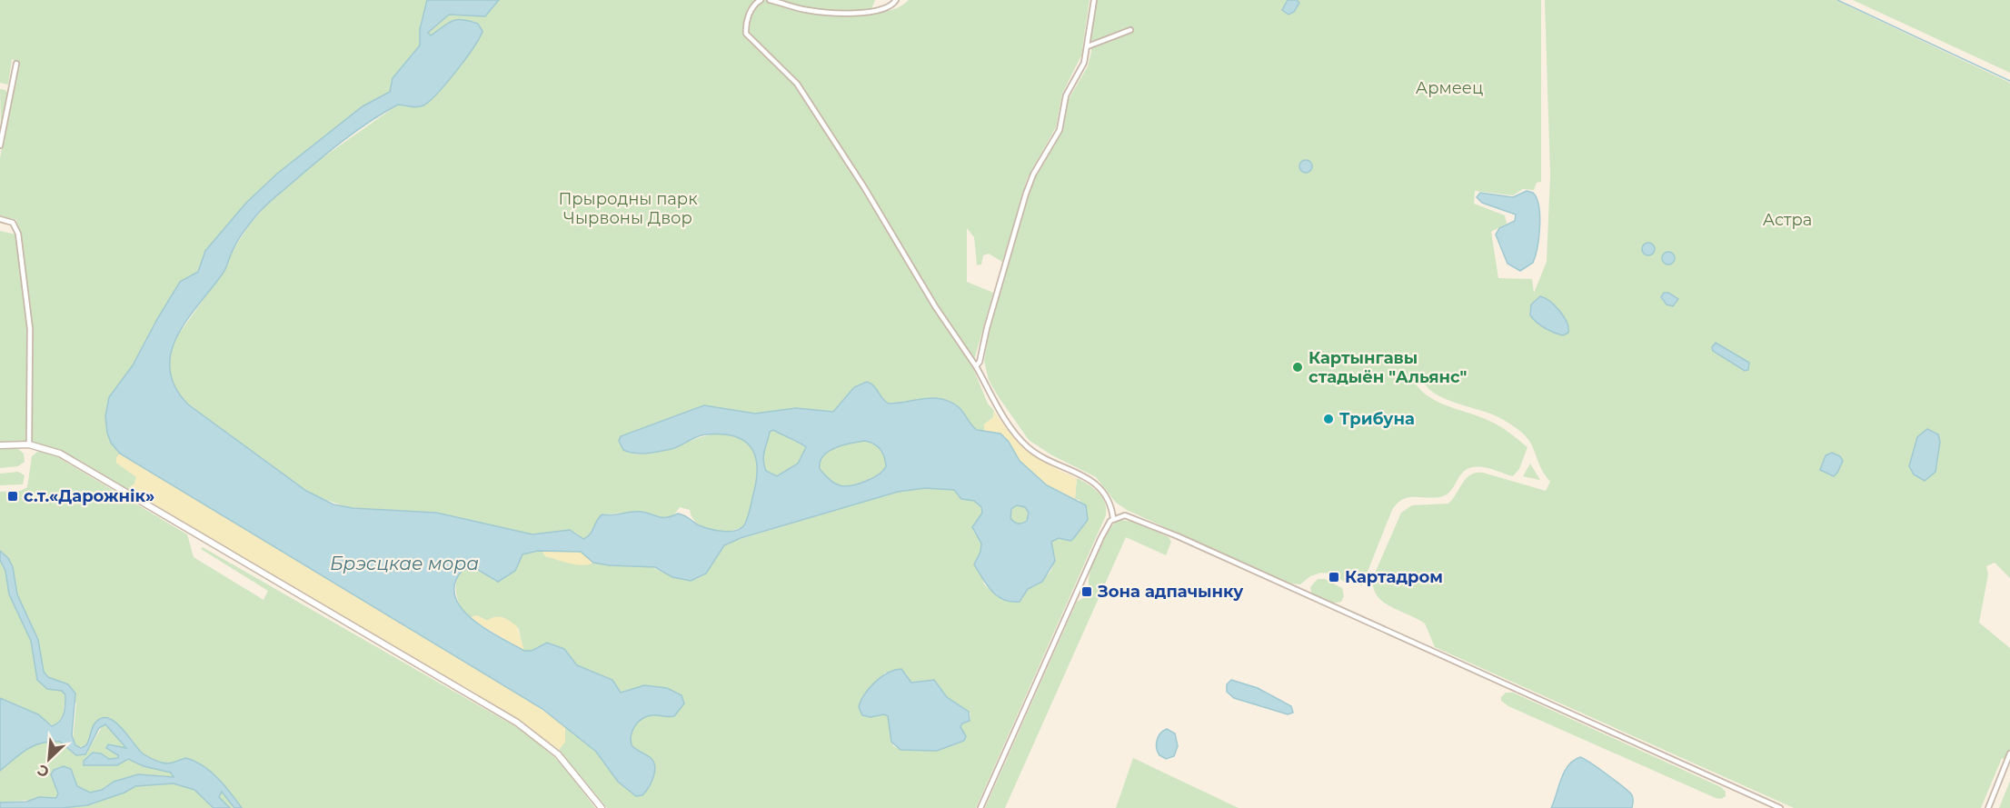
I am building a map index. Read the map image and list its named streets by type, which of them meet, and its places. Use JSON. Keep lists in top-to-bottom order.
{
  "water": ["Брэсцкае мора"],
  "parks": ["Армеец", "Прыродны парк Чырвоны Двор", "Астра"],
  "places": {
    "other": ["Картынгавы стадыён \"Альянс\"", "Трибуна"],
    "transit": ["с.т.«Дарожнік»", "Картадром", "Зона адпачынку"]
  },
  "north": "bottom left"
}
